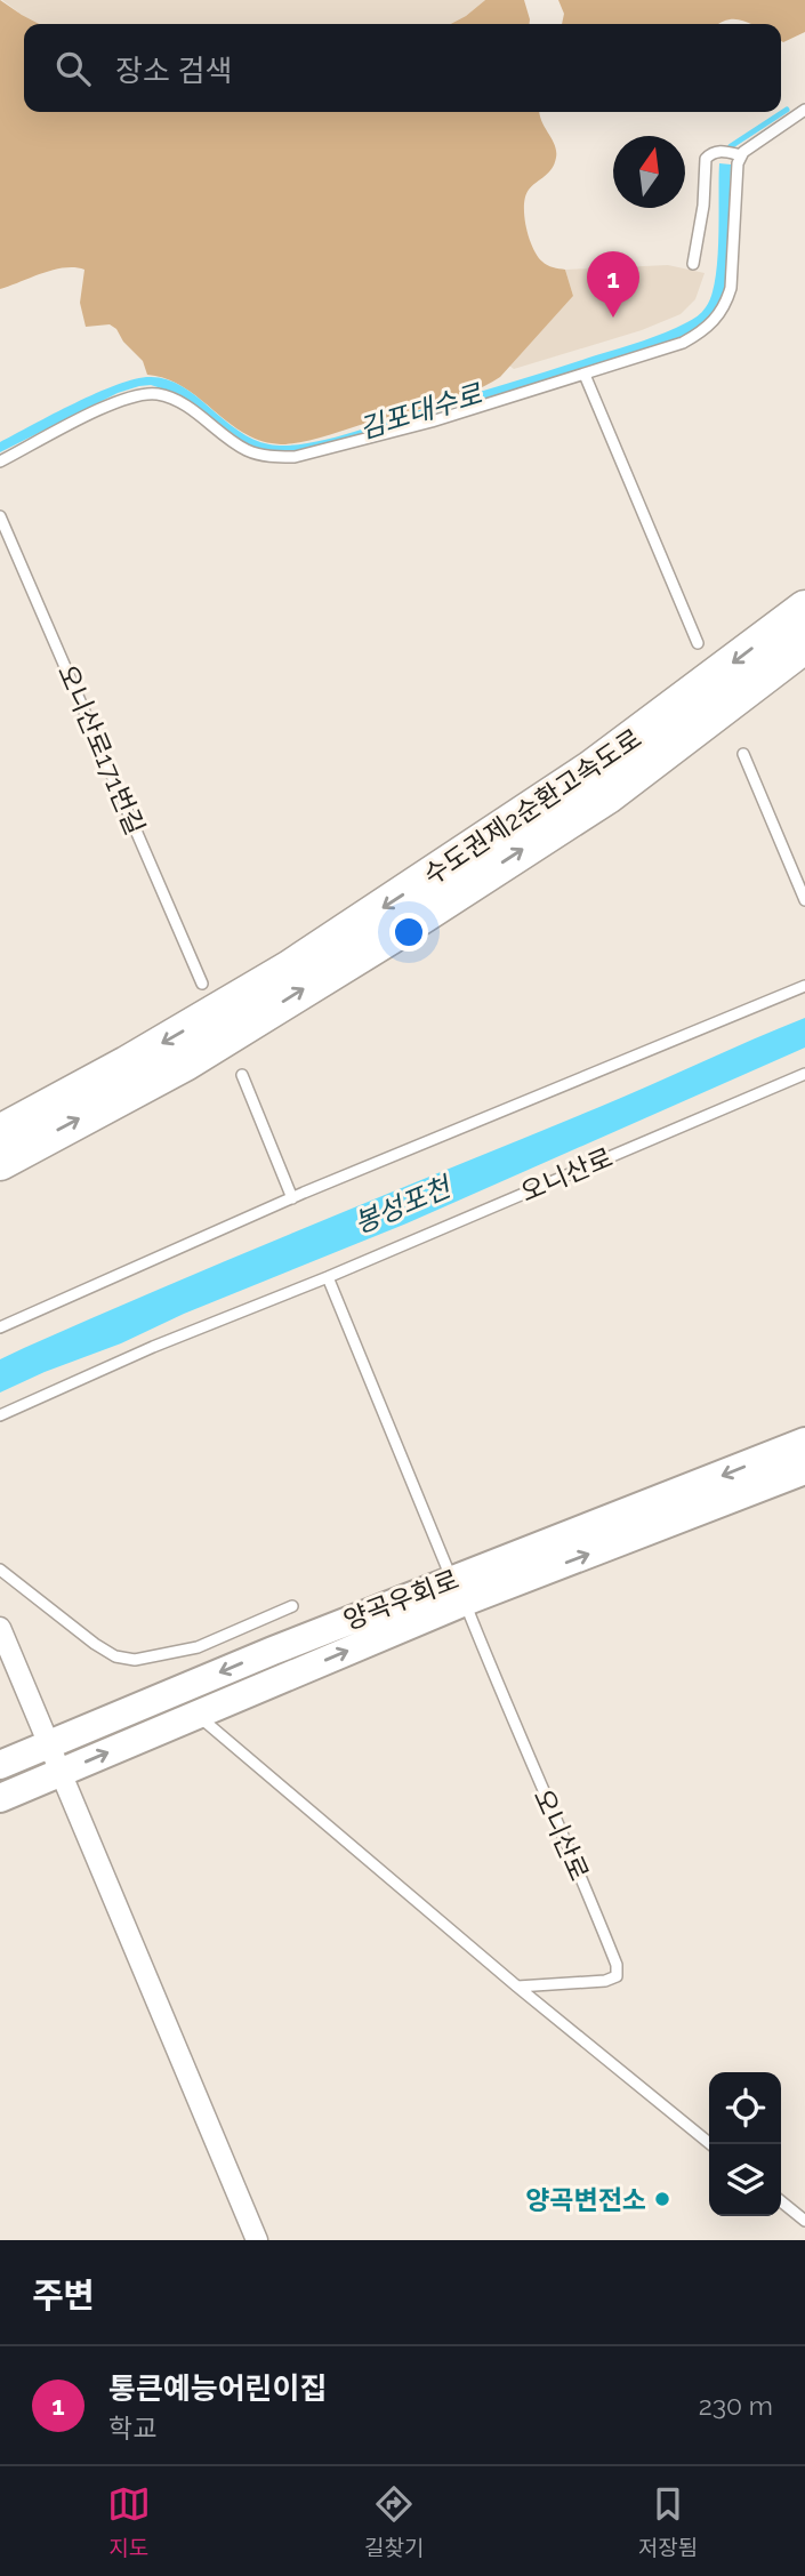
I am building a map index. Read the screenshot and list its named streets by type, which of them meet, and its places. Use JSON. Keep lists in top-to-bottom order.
{
  "streets": {
    "highway": ["수도권제2순환고속도로"],
    "main road": ["양곡우회로"],
    "lane": ["오니산로171번길", "오니산로"]
  },
  "crossings": [
    ["오니산로", "양곡우회로"]
  ],
  "water": ["김포대수로", "봉성포천"],
  "places": ["양곡변전소"],
  "north": "top",
  "page": {
    "search": "장소 검색",
    "pins": "1",
    "heading": "주변",
    "list": [
      {
        "mark": "1",
        "name": "통큰예능어린이집",
        "note": "학교",
        "value": "230 m"
      }
    ],
    "nav": ["지도", "길찾기", "저장됨"]
  }
}
